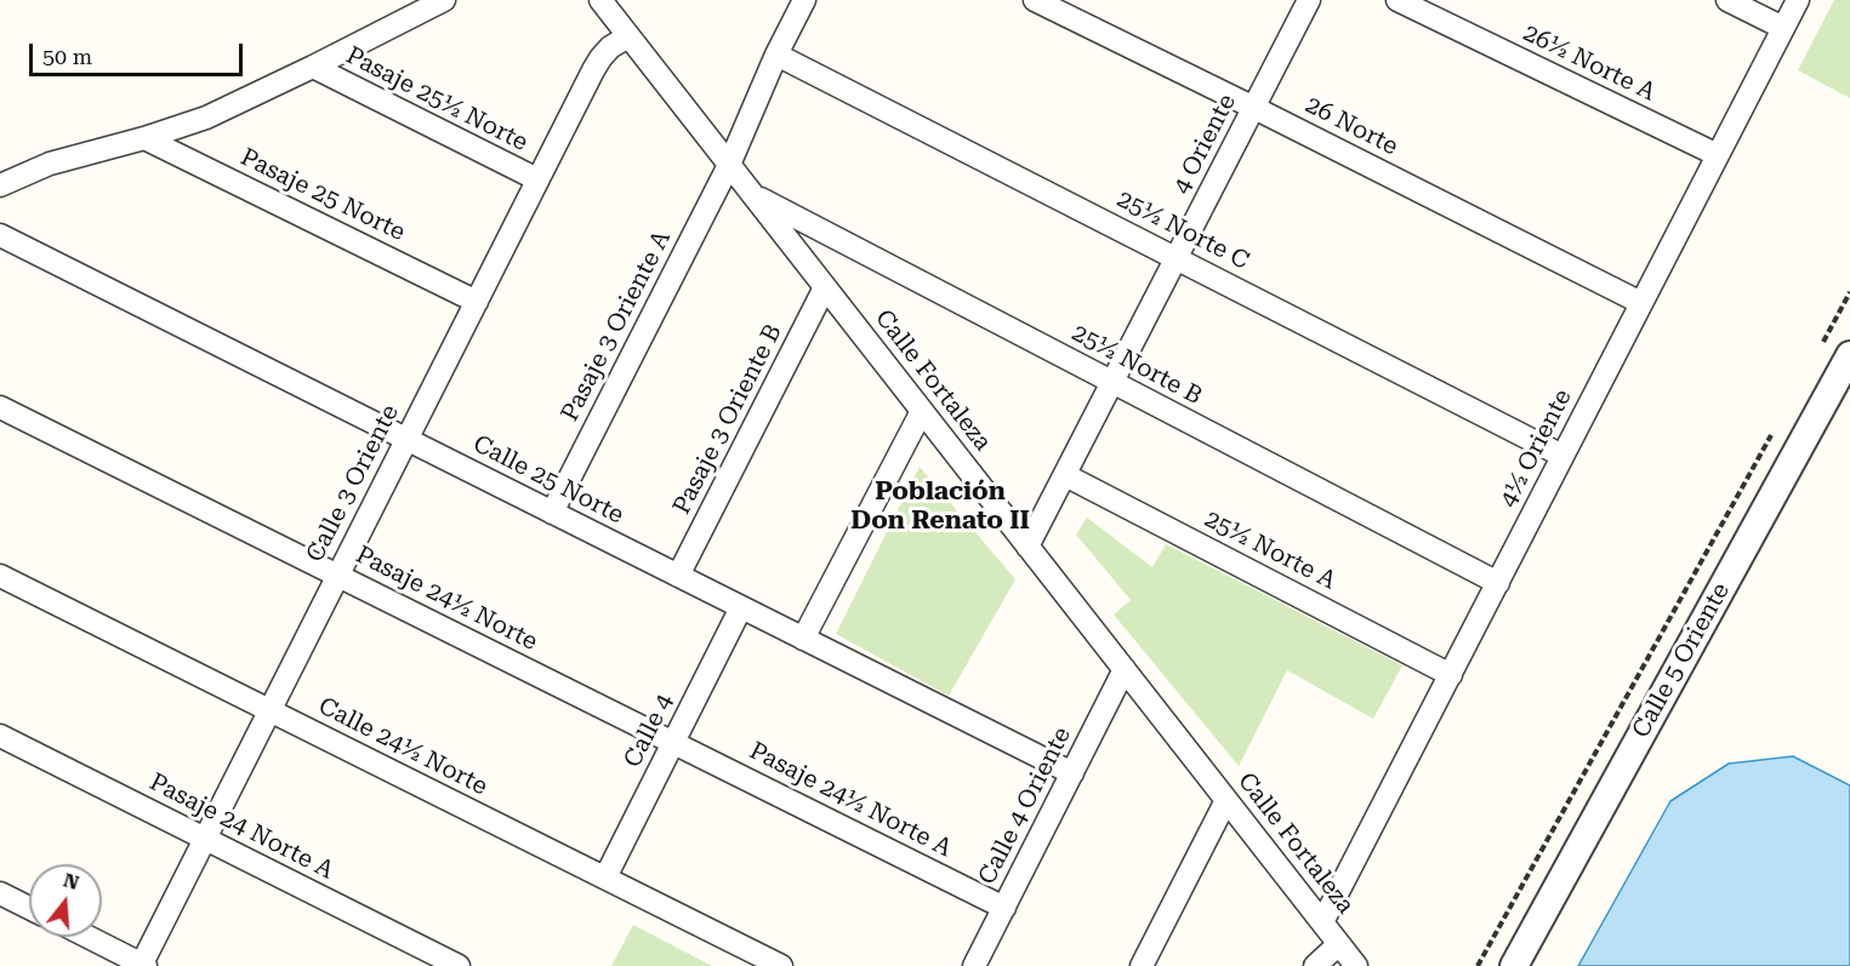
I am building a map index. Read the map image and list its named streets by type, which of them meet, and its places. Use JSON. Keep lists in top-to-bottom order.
{
  "streets": {
    "street": [
      "26½ Norte A",
      "Pasaje 25½ Norte",
      "26 Norte",
      "4 Oriente",
      "Pasaje 25 Norte",
      "25½ Norte C",
      "Pasaje 3 Oriente A",
      "25½ Norte B",
      "Calle Fortaleza",
      "Pasaje 3 Oriente B",
      "4½ Oriente",
      "Calle 25 Norte",
      "Calle 3 Oriente",
      "25½ Norte A",
      "Pasaje 24½ Norte",
      "Calle 5 Oriente",
      "Calle 4",
      "Calle 24½ Norte",
      "Pasaje 24½ Norte A",
      "Calle 4 Oriente",
      "Pasaje 24 Norte A"
    ]
  },
  "crossings": [
    ["26½ Norte A", "4½ Oriente"],
    ["Pasaje 25½ Norte", "Calle 3 Oriente"],
    ["26 Norte", "4 Oriente"],
    ["26 Norte", "4½ Oriente"],
    ["4 Oriente", "25½ Norte C"],
    ["4 Oriente", "25½ Norte B"],
    ["4 Oriente", "Calle Fortaleza"],
    ["4 Oriente", "25½ Norte A"],
    ["Pasaje 25 Norte", "Calle 3 Oriente"],
    ["25½ Norte C", "Pasaje 3 Oriente A"],
    ["25½ Norte C", "4½ Oriente"],
    ["Pasaje 3 Oriente A", "Calle Fortaleza"],
    ["Pasaje 3 Oriente A", "Calle 25 Norte"],
    ["25½ Norte B", "Calle Fortaleza"],
    ["25½ Norte B", "4½ Oriente"],
    ["Calle Fortaleza", "Pasaje 3 Oriente B"],
    ["Calle Fortaleza", "4½ Oriente"],
    ["Calle Fortaleza", "Calle 3 Oriente"],
    ["Calle Fortaleza", "Calle 4 Oriente"],
    ["Pasaje 3 Oriente B", "Calle 25 Norte"],
    ["4½ Oriente", "25½ Norte A"],
    ["Calle 25 Norte", "Calle 3 Oriente"],
    ["Calle 25 Norte", "Calle 4"],
    ["Calle 25 Norte", "Calle 4 Oriente"],
    ["Calle 3 Oriente", "Pasaje 24½ Norte"],
    ["Calle 3 Oriente", "Calle 24½ Norte"],
    ["Calle 3 Oriente", "Pasaje 24 Norte A"],
    ["Pasaje 24½ Norte", "Calle 4"],
    ["Pasaje 24½ Norte", "Pasaje 24½ Norte A"],
    ["Calle 4", "Calle 24½ Norte"],
    ["Calle 4", "Pasaje 24½ Norte A"],
    ["Pasaje 24½ Norte A", "Calle 4 Oriente"]
  ],
  "districts": ["Población Don Renato II"],
  "scale_bar": "50 m",
  "north": "top"
}
